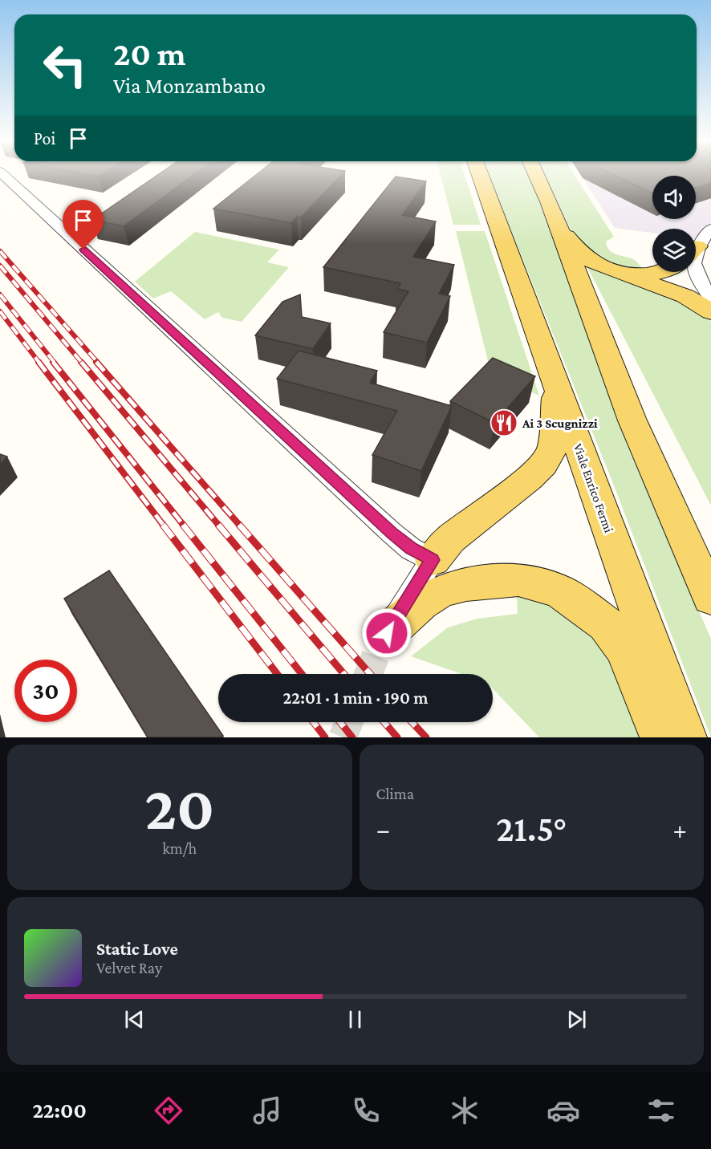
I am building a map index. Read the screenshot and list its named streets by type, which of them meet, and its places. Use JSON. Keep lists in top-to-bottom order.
{
  "streets": {
    "main road": ["Viale Enrico Fermi"]
  },
  "places": {
    "restaurant": ["Ai 3 Scugnizzi"]
  },
  "page": {
    "turn": ["20 m", "Via Monzambano"],
    "then": "Poi",
    "limit": "30",
    "trip": "22:01 · 1 min · 190 m",
    "tile": [
      ["20", "km/h"],
      "Clima"
    ],
    "heat": ["−", "21.5°", "+"],
    "song": ["Static Love", "Velvet Ray"],
    "tabs": "22:00"
  }
}
